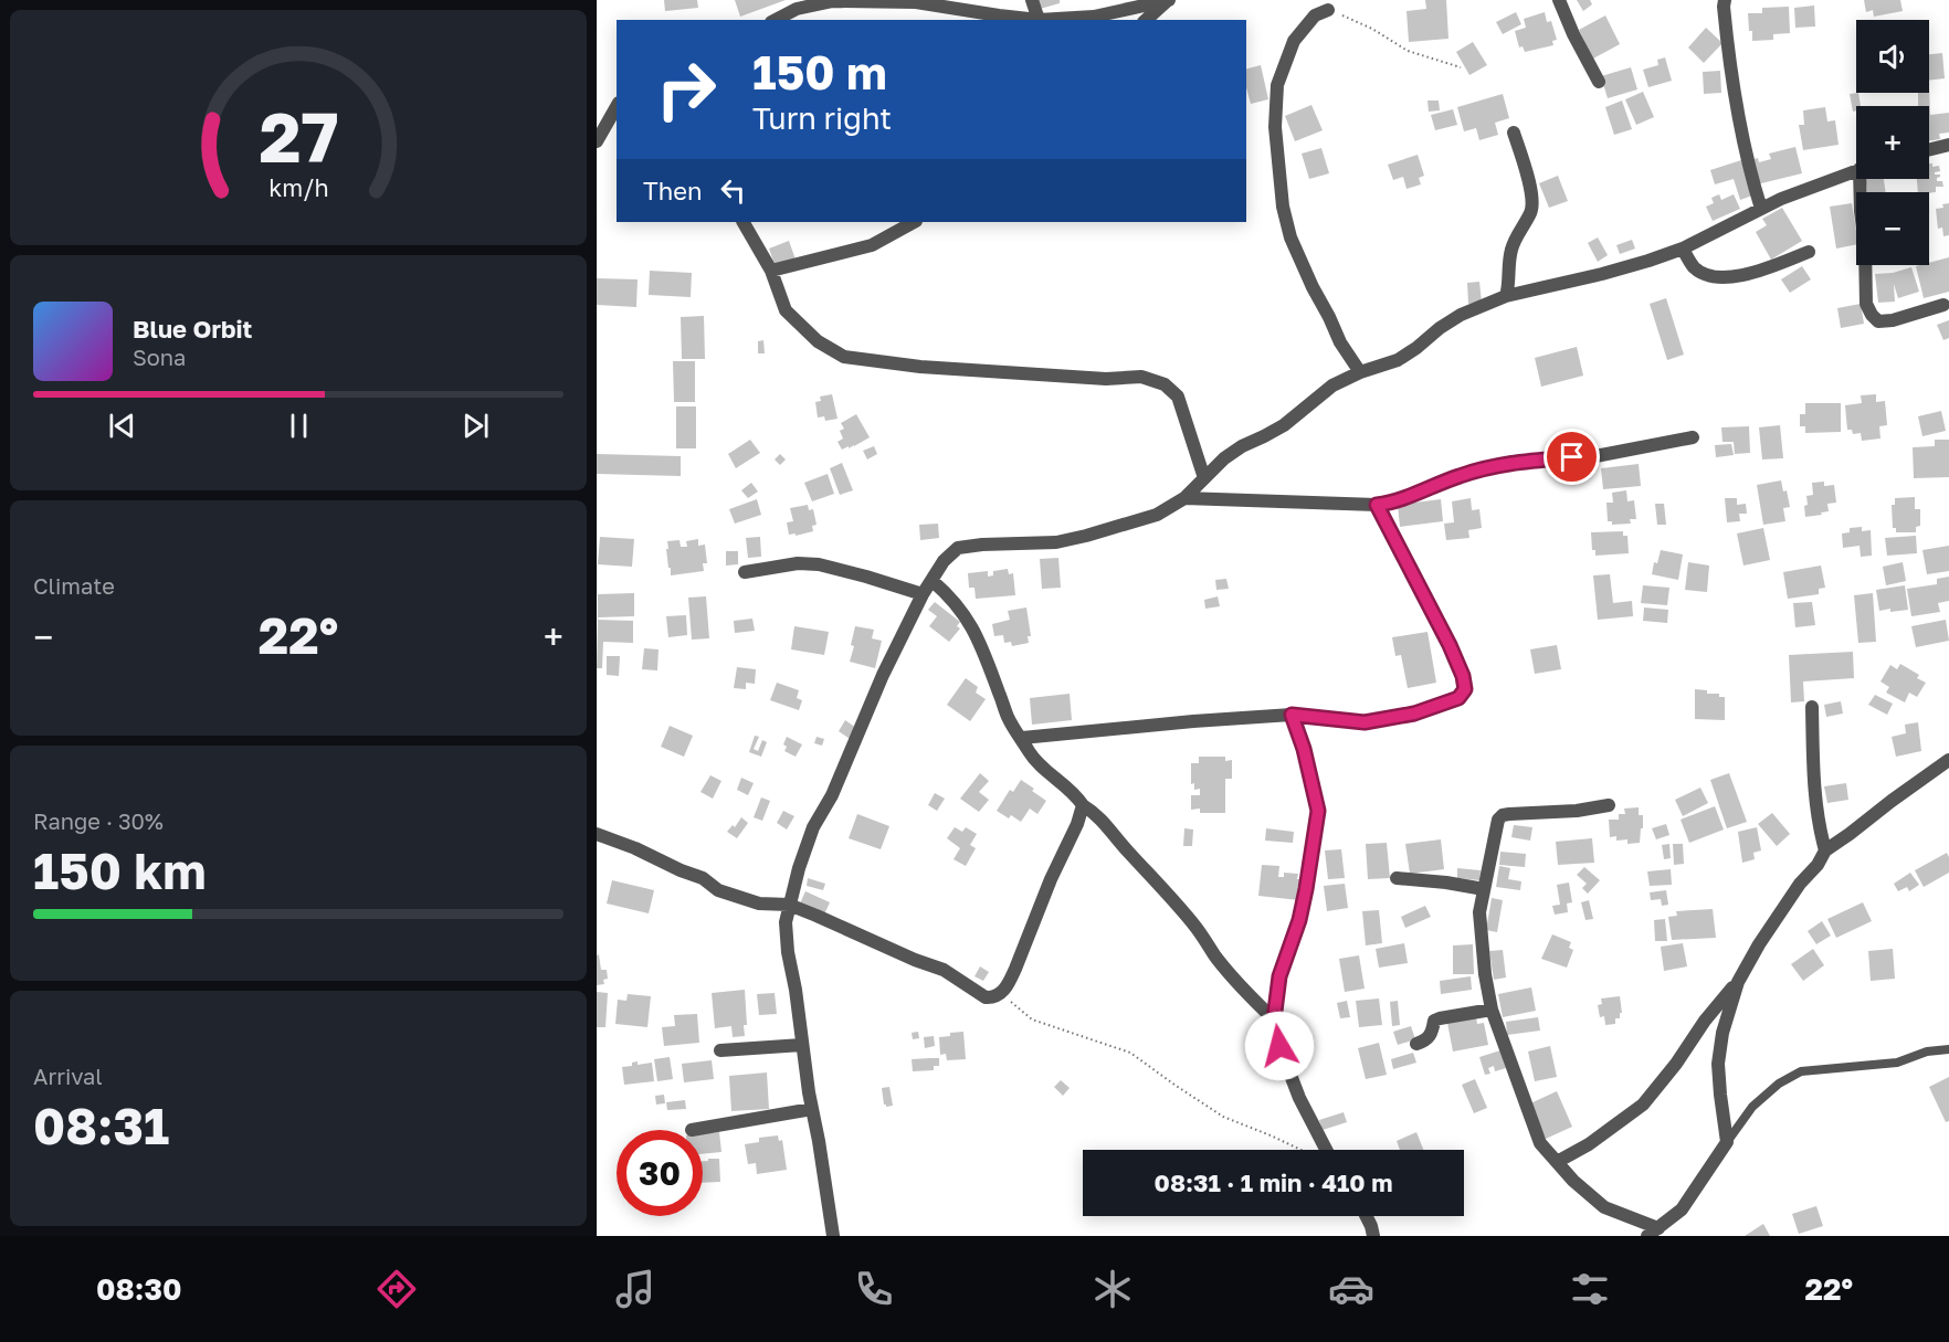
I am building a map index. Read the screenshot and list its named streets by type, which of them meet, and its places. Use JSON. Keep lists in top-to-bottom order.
{
  "page": {
    "map_buttons": ["+", "−"],
    "turn": ["150 m", "Turn right"],
    "then": "Then",
    "song": ["Blue Orbit", "Sona"],
    "tile": [
      "Climate",
      ["Range · 30%", "150 km"],
      ["Arrival", "08:31"]
    ],
    "heat": ["−", "22°", "+"],
    "limit": "30",
    "trip": "08:31 · 1 min · 410 m",
    "tabs": ["08:30", "22°"],
    "gauge": ["27", "km/h"]
  }
}
